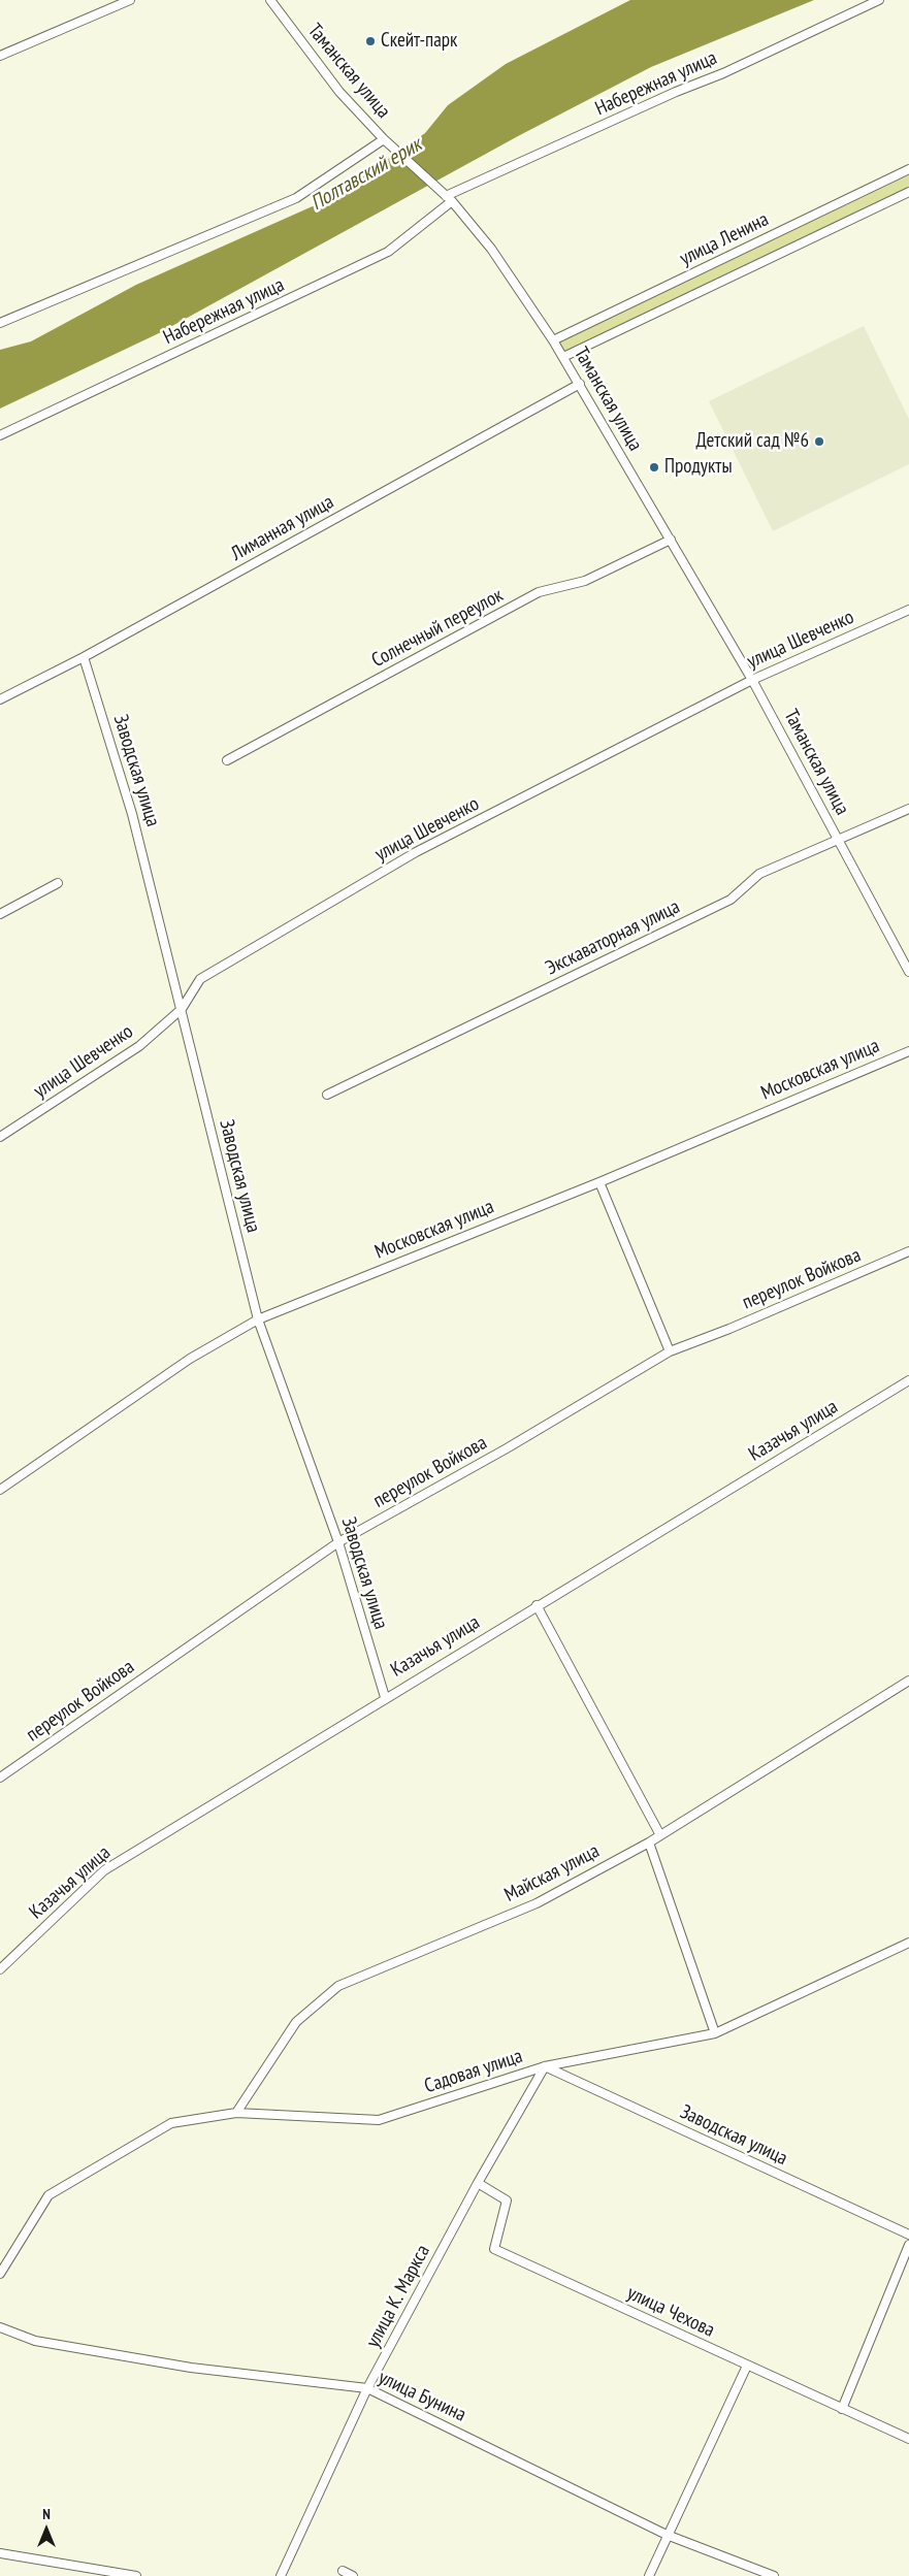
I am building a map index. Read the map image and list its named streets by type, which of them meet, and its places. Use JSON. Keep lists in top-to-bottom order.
{
  "streets": {
    "street": [
      "Таманская улица",
      "Набережная улица",
      "улица Ленина",
      "Лиманная улица",
      "Солнечный переулок",
      "улица Шевченко",
      "Заводская улица",
      "Экскаваторная улица",
      "Московская улица",
      "переулок Войкова",
      "Казачья улица",
      "Майская улица",
      "Садовая улица",
      "улица К. Маркса",
      "улица Чехова",
      "улица Бунина"
    ]
  },
  "crossings": [
    ["Таманская улица", "Набережная улица"],
    ["Таманская улица", "улица Ленина"],
    ["Таманская улица", "Лиманная улица"],
    ["Таманская улица", "Солнечный переулок"],
    ["Таманская улица", "улица Шевченко"],
    ["Таманская улица", "Экскаваторная улица"],
    ["Лиманная улица", "Заводская улица"],
    ["улица Шевченко", "Заводская улица"],
    ["Заводская улица", "Московская улица"],
    ["Заводская улица", "переулок Войкова"],
    ["Заводская улица", "Казачья улица"],
    ["Заводская улица", "Садовая улица"],
    ["Заводская улица", "улица К. Маркса"],
    ["Майская улица", "Садовая улица"],
    ["Садовая улица", "улица К. Маркса"],
    ["улица К. Маркса", "улица Чехова"],
    ["улица К. Маркса", "улица Бунина"]
  ],
  "water": ["Полтавский ерик"],
  "places": ["Скейт-парк", "Детский сад №6", "Продукты"],
  "north": "top"
}
